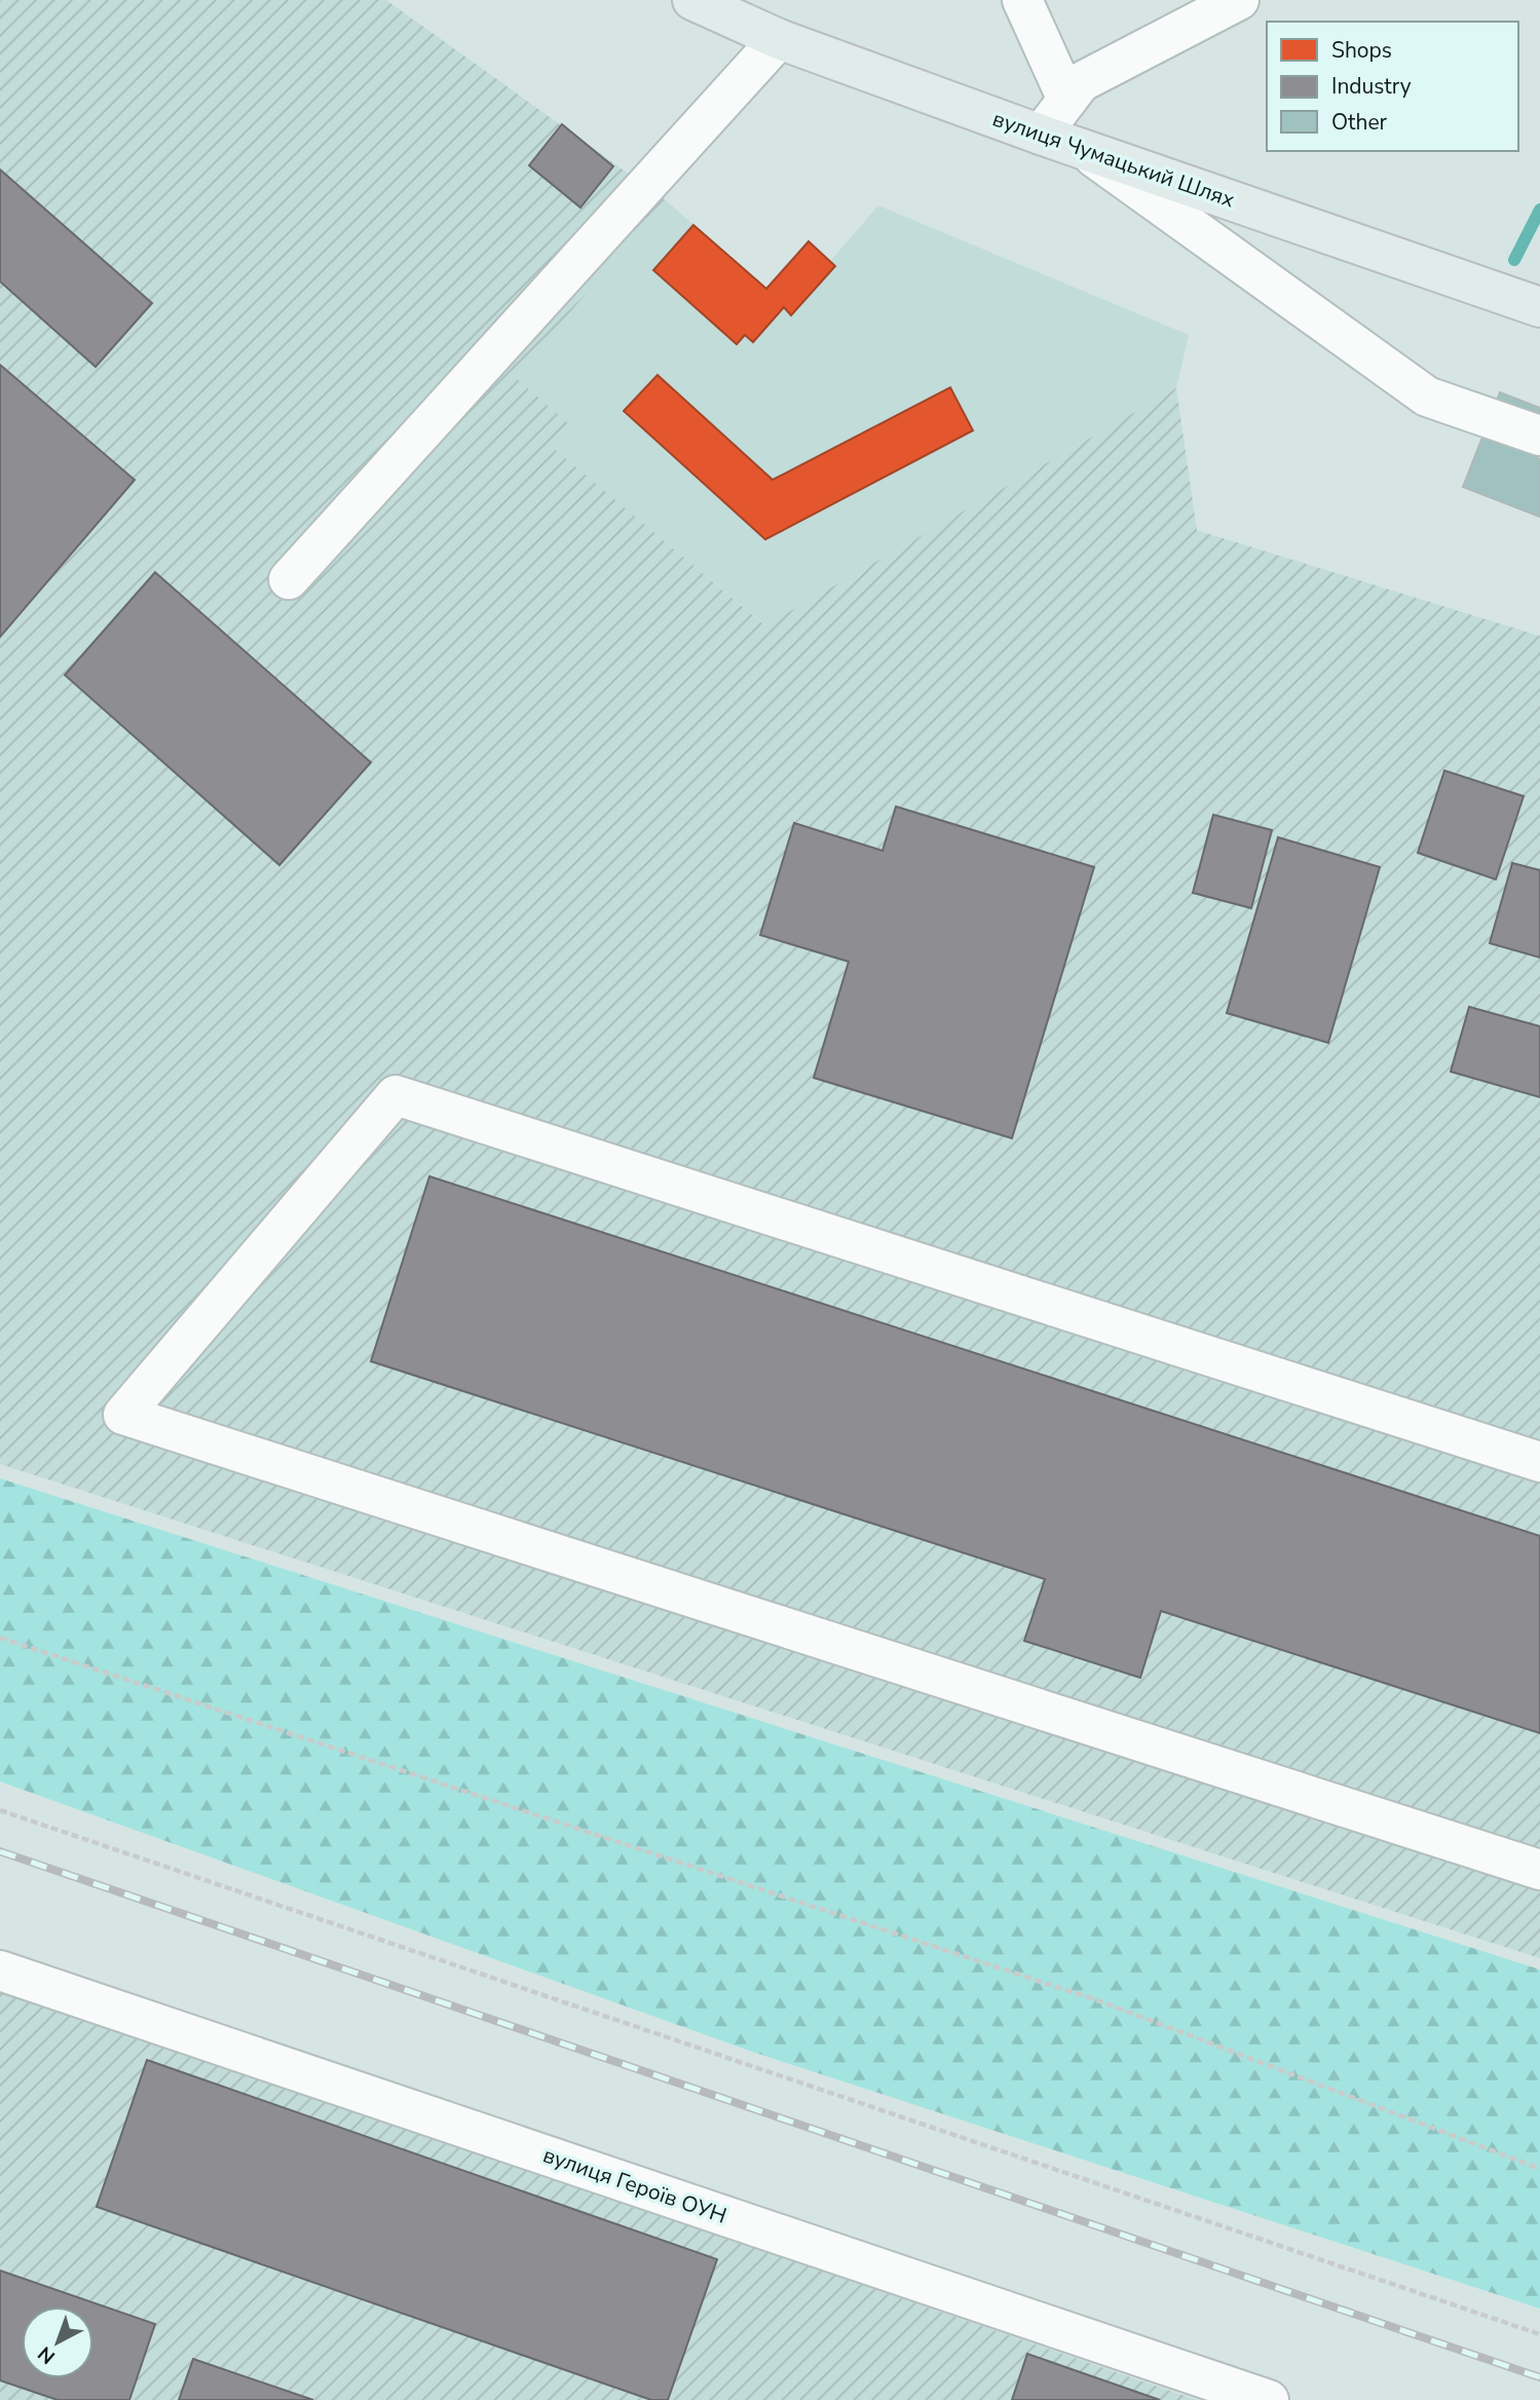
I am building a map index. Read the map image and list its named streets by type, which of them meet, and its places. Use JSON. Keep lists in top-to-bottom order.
{
  "streets": {
    "main road": ["вулиця Чумацький Шлях"],
    "street": ["вулиця Героїв ОУН"]
  },
  "legend": ["Shops", "Industry", "Other"],
  "north": "bottom left"
}
